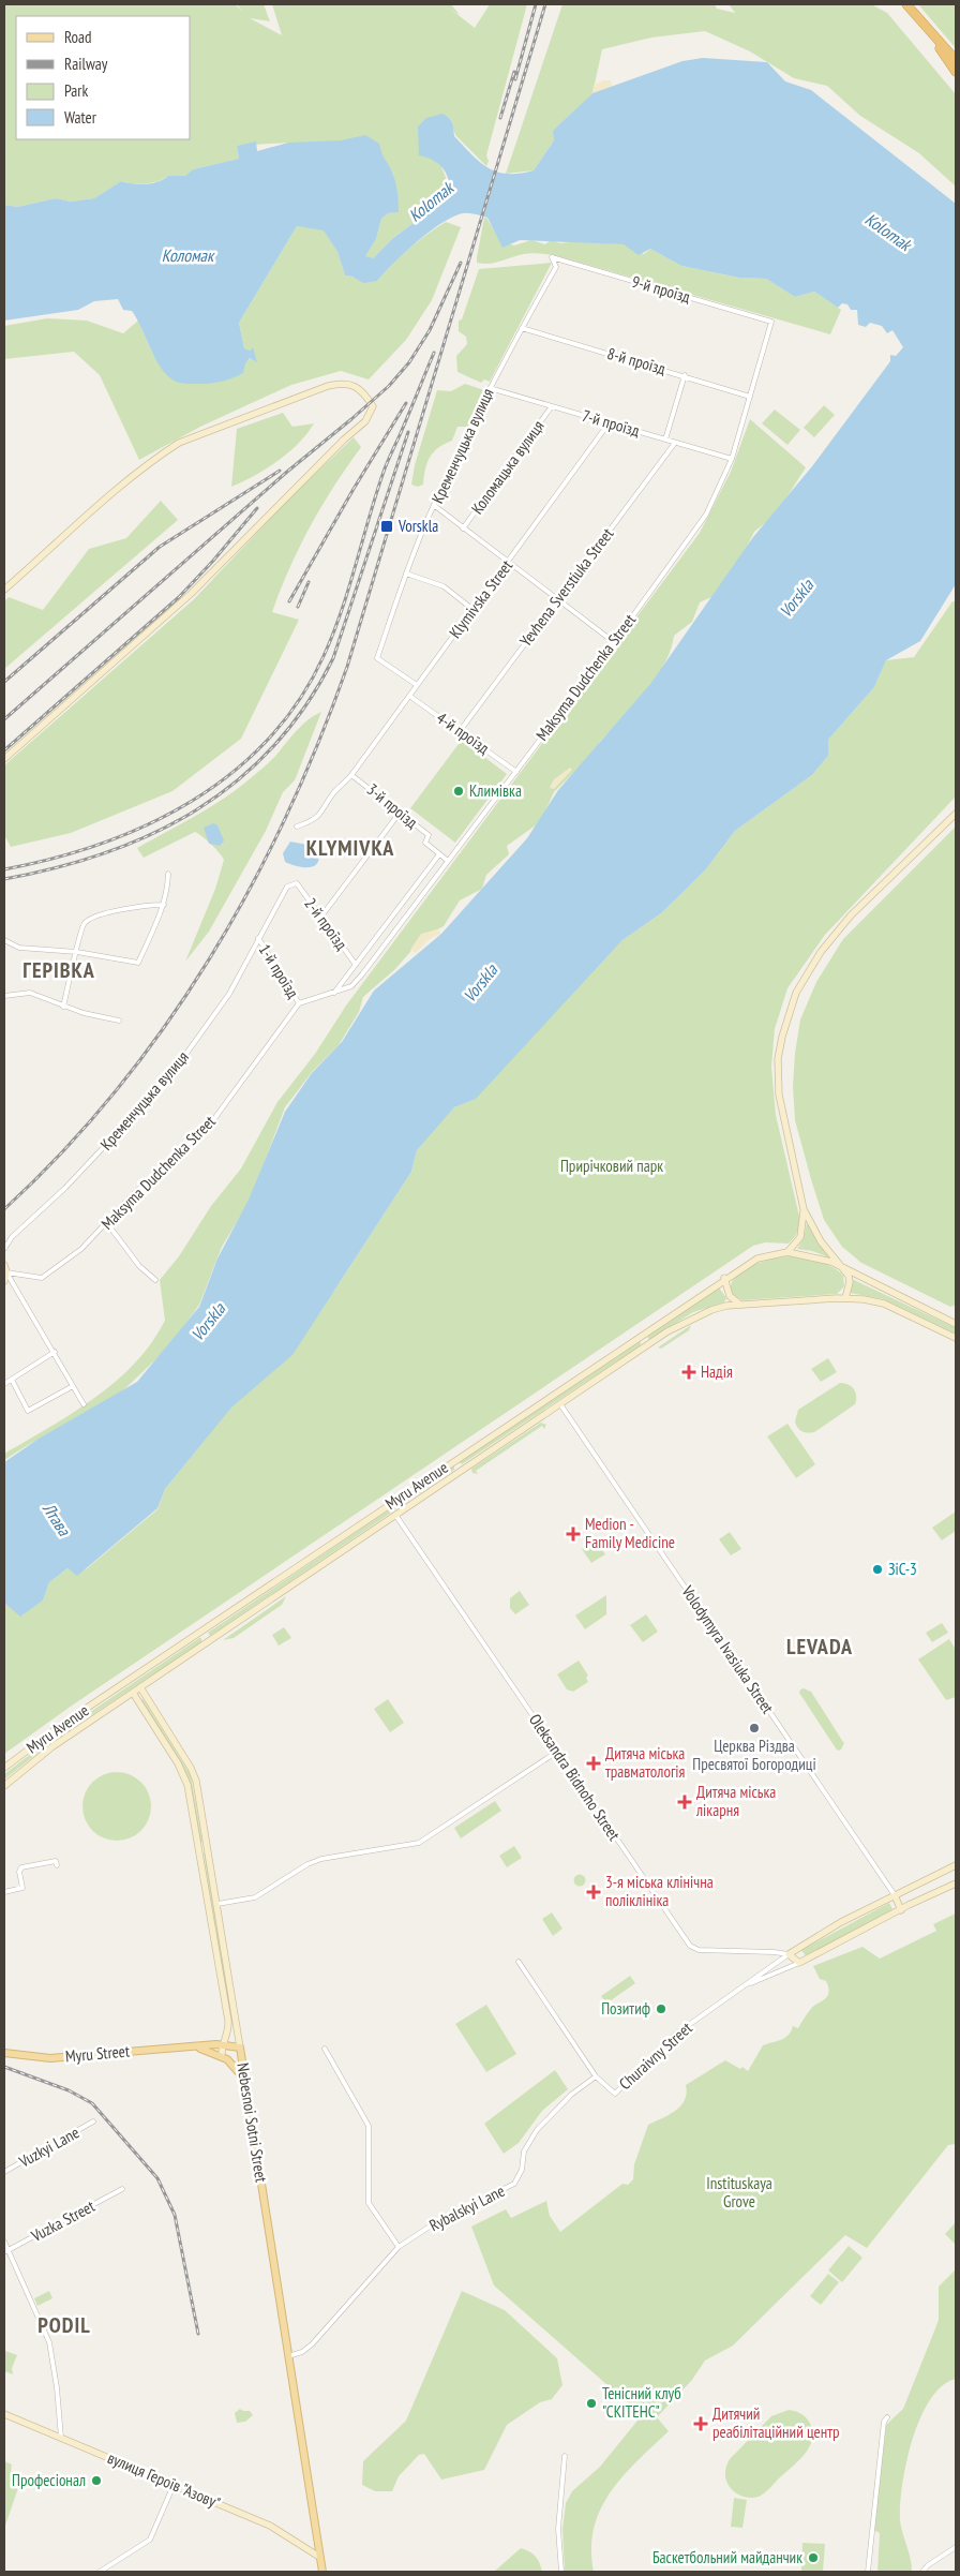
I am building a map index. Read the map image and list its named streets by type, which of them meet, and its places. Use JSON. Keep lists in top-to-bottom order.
{
  "streets": {
    "main road": [
      "Myru Avenue",
      "Myru Street",
      "Churaivny Street",
      "Nebesnoi Sotni Street",
      "вулиця Героїв \"Азову\""
    ],
    "street": [
      "9-й проїзд",
      "8-й проїзд",
      "7-й проїзд",
      "Кременчуцька вулиця",
      "Коломацька вулиця",
      "Yevhena Sverstiuka Street",
      "Klymivska Street",
      "Maksyma Dudchenka Street",
      "4-й проїзд",
      "3-й проїзд",
      "2-й проїзд",
      "1-й проїзд",
      "Volodymyra Ivasiuka Street",
      "Oleksandra Bidnoho Street",
      "Vuzkyi Lane",
      "Rybalskyi Lane",
      "Vuzka Street"
    ]
  },
  "crossings": [
    ["9-й проїзд", "Кременчуцька вулиця"],
    ["9-й проїзд", "Maksyma Dudchenka Street"],
    ["8-й проїзд", "Кременчуцька вулиця"],
    ["8-й проїзд", "Maksyma Dudchenka Street"],
    ["7-й проїзд", "Кременчуцька вулиця"],
    ["7-й проїзд", "Коломацька вулиця"],
    ["7-й проїзд", "Yevhena Sverstiuka Street"],
    ["7-й проїзд", "Klymivska Street"],
    ["7-й проїзд", "Maksyma Dudchenka Street"],
    ["Кременчуцька вулиця", "Klymivska Street"],
    ["Кременчуцька вулиця", "2-й проїзд"],
    ["Кременчуцька вулиця", "1-й проїзд"],
    ["Yevhena Sverstiuka Street", "4-й проїзд"],
    ["Klymivska Street", "4-й проїзд"],
    ["Klymivska Street", "3-й проїзд"],
    ["Maksyma Dudchenka Street", "4-й проїзд"],
    ["Maksyma Dudchenka Street", "3-й проїзд"],
    ["Maksyma Dudchenka Street", "1-й проїзд"],
    ["Myru Avenue", "Volodymyra Ivasiuka Street"],
    ["Myru Avenue", "Oleksandra Bidnoho Street"],
    ["Myru Avenue", "Nebesnoi Sotni Street"],
    ["Volodymyra Ivasiuka Street", "Churaivny Street"],
    ["Oleksandra Bidnoho Street", "Churaivny Street"],
    ["Myru Street", "Nebesnoi Sotni Street"],
    ["Churaivny Street", "Rybalskyi Lane"],
    ["Nebesnoi Sotni Street", "Rybalskyi Lane"],
    ["Nebesnoi Sotni Street", "вулиця Героїв \"Азову\""]
  ],
  "districts": [
    "KLYMIVKA",
    "ГЕРІВКА",
    "LEVADA",
    "PODIL"
  ],
  "water": [
    "Kolomak",
    "Коломак",
    "Vorskla",
    "Лтава"
  ],
  "parks": ["Прирічковий парк", "Іnstituskaya Grove"],
  "places": {
    "transit": ["Vorskla"],
    "other": [
      "Климівка",
      "ЗіС-3",
      "Церква Різдва Пресвятої Богородиці",
      "Позитиф",
      "Тенісний клуб \"СКІТЕНС\"",
      "Професіонал",
      "Баскетбольний майданчик"
    ],
    "health": [
      "Надія",
      "Medion - Family Medicine",
      "Дитяча міська травматологія",
      "Дитяча міська лікарня",
      "3-я міська клінічна поліклініка",
      "Дитячий реабілітаційний центр"
    ]
  },
  "legend": [
    "Road",
    "Railway",
    "Park",
    "Water"
  ]
}
